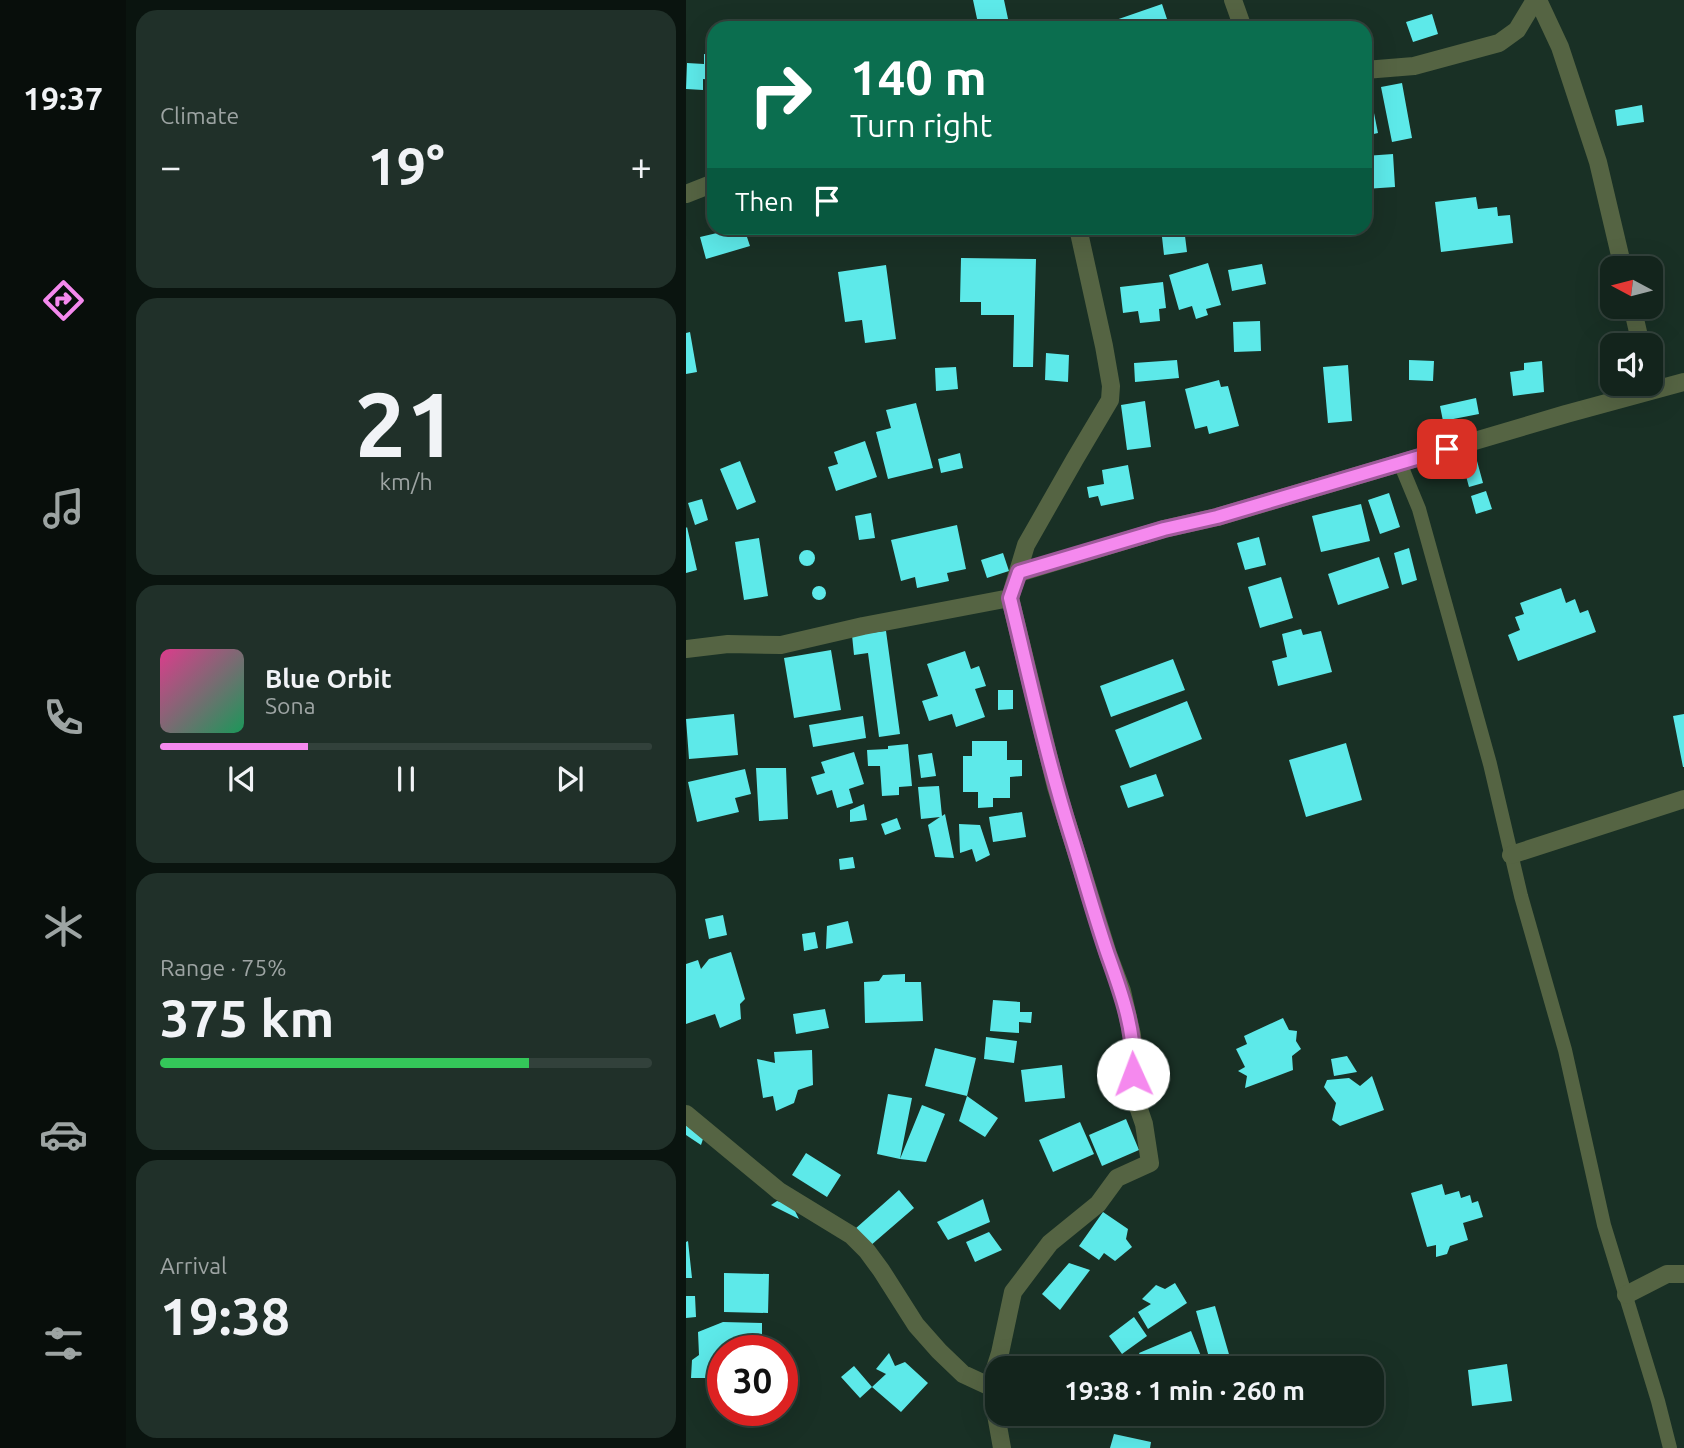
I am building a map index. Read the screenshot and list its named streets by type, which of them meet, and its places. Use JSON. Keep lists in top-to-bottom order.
{
  "north": "left",
  "page": {
    "tabs": "19:37",
    "tile": [
      "Climate",
      ["21", "km/h"],
      ["Range · 75%", "375 km"],
      ["Arrival", "19:38"]
    ],
    "turn": ["140 m", "Turn right"],
    "heat": ["−", "19°", "+"],
    "then": "Then",
    "song": ["Blue Orbit", "Sona"],
    "limit": "30",
    "trip": "19:38 · 1 min · 260 m"
  }
}
